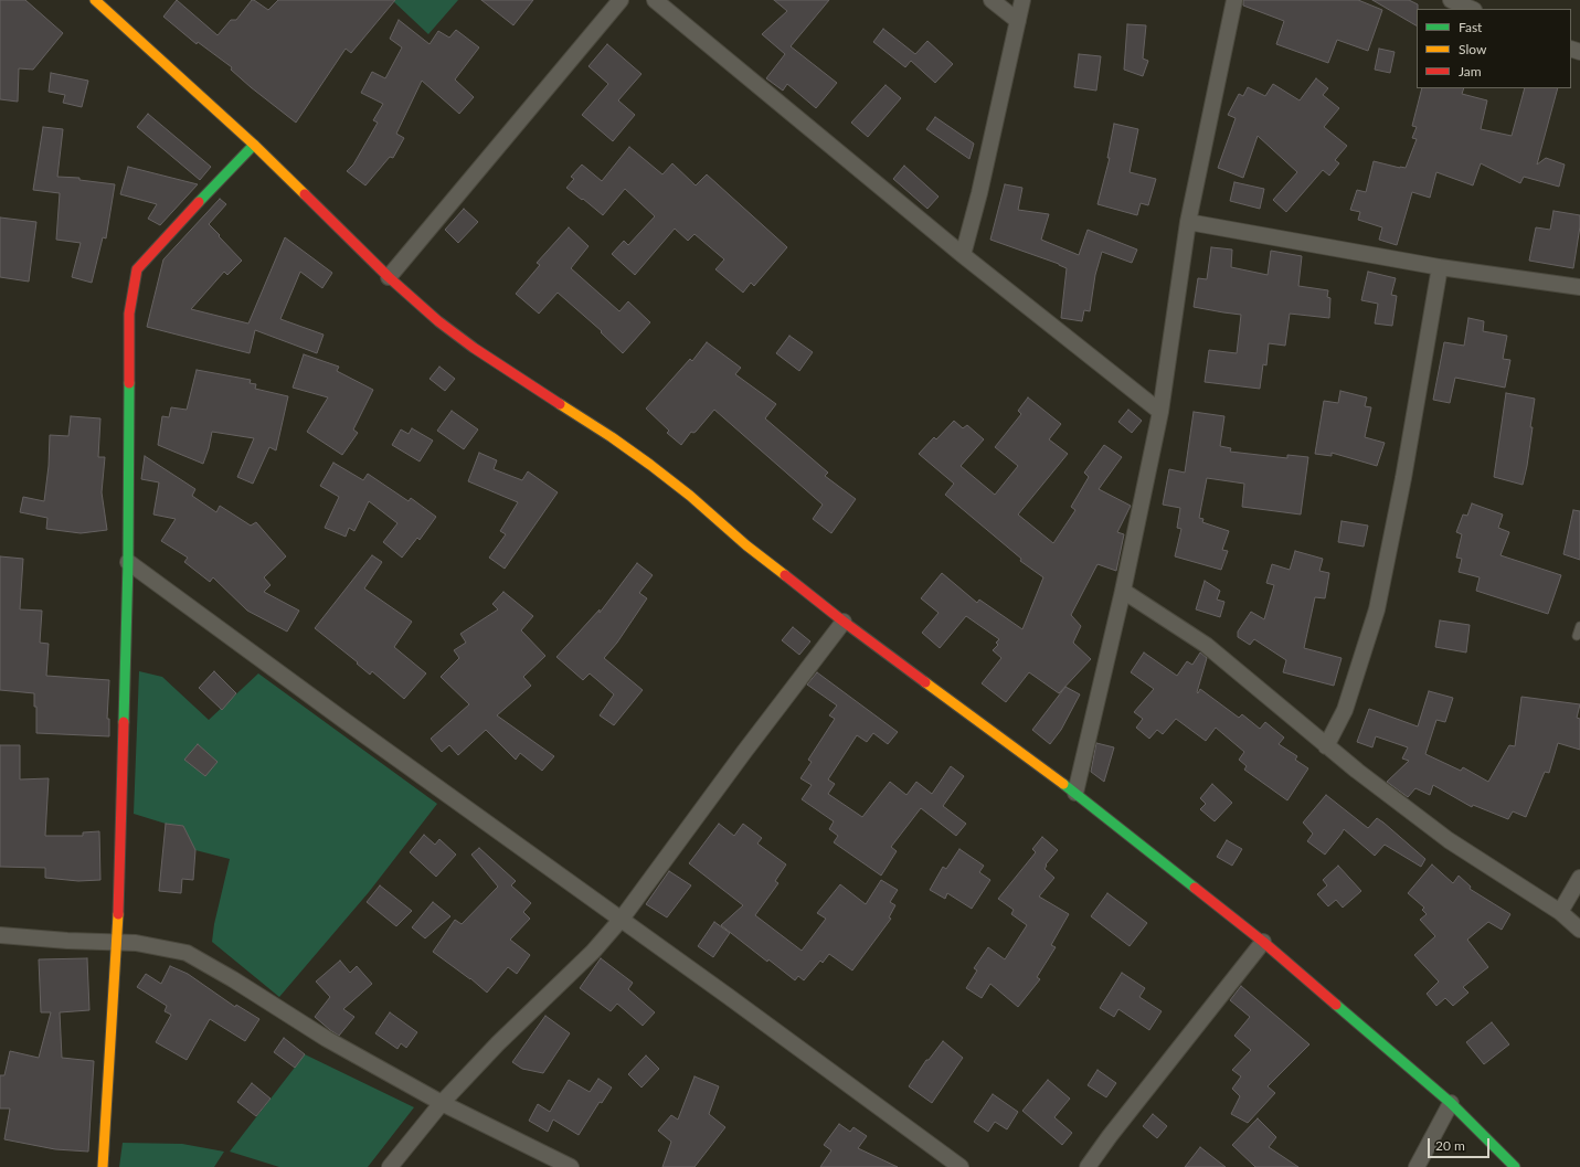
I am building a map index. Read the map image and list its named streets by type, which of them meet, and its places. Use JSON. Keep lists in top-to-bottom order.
{
  "legend": ["Fast", "Slow", "Jam"],
  "scale_bar": "20 m"
}
